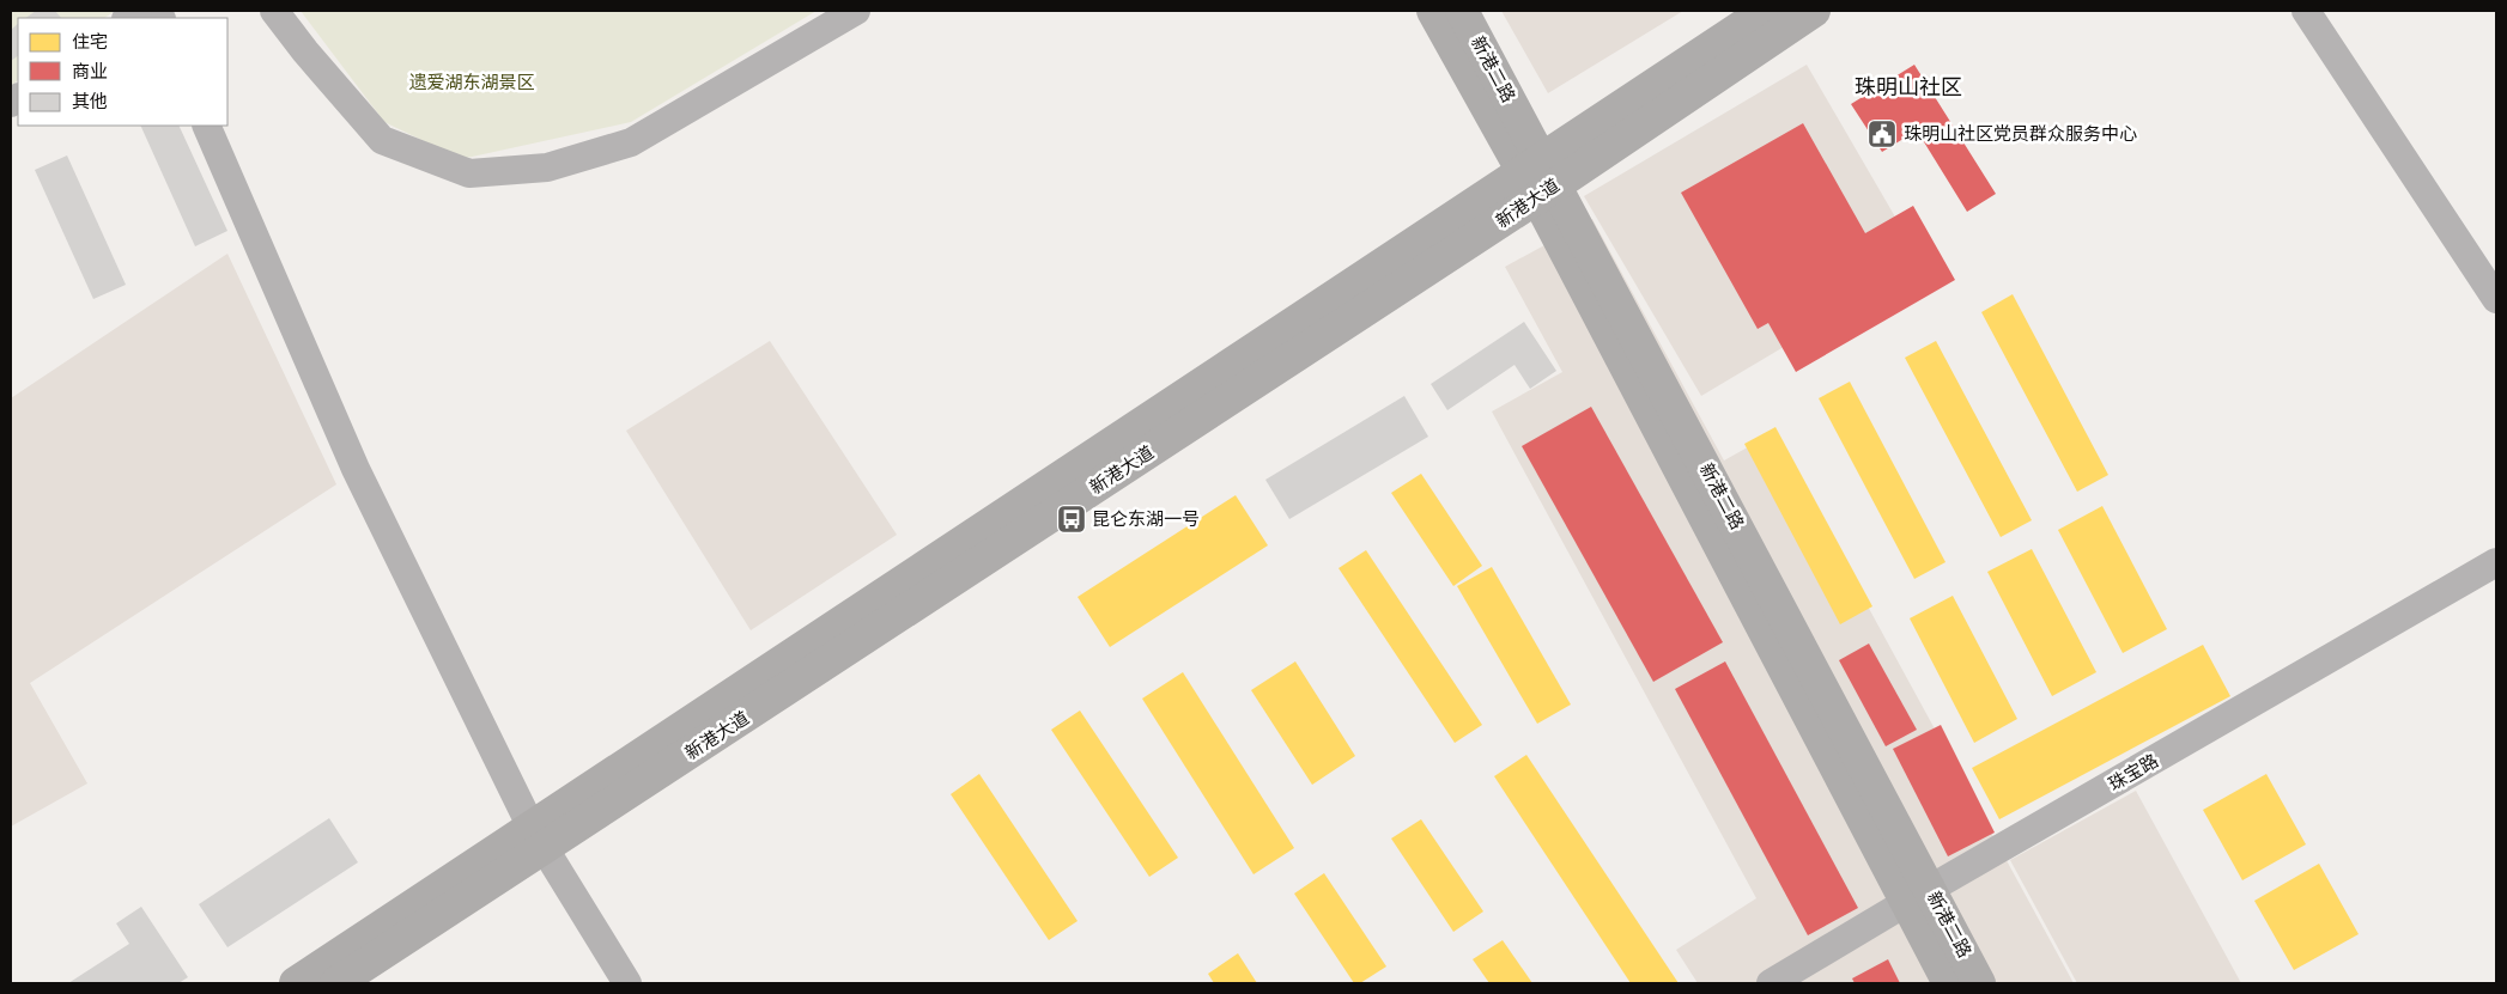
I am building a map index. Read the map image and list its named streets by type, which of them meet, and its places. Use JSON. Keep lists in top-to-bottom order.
{
  "streets": {
    "main road": ["新港二路", "新港大道"],
    "street": ["珠宝路"]
  },
  "crossings": [
    ["新港二路", "新港大道"],
    ["新港二路", "珠宝路"]
  ],
  "districts": ["珠明山社区"],
  "parks": ["遗爱湖东湖景区"],
  "places": {
    "public building": ["珠明山社区党员群众服务中心"],
    "bus stop": ["昆仑东湖一号"]
  },
  "legend": ["住宅", "商业", "其他"]
}
